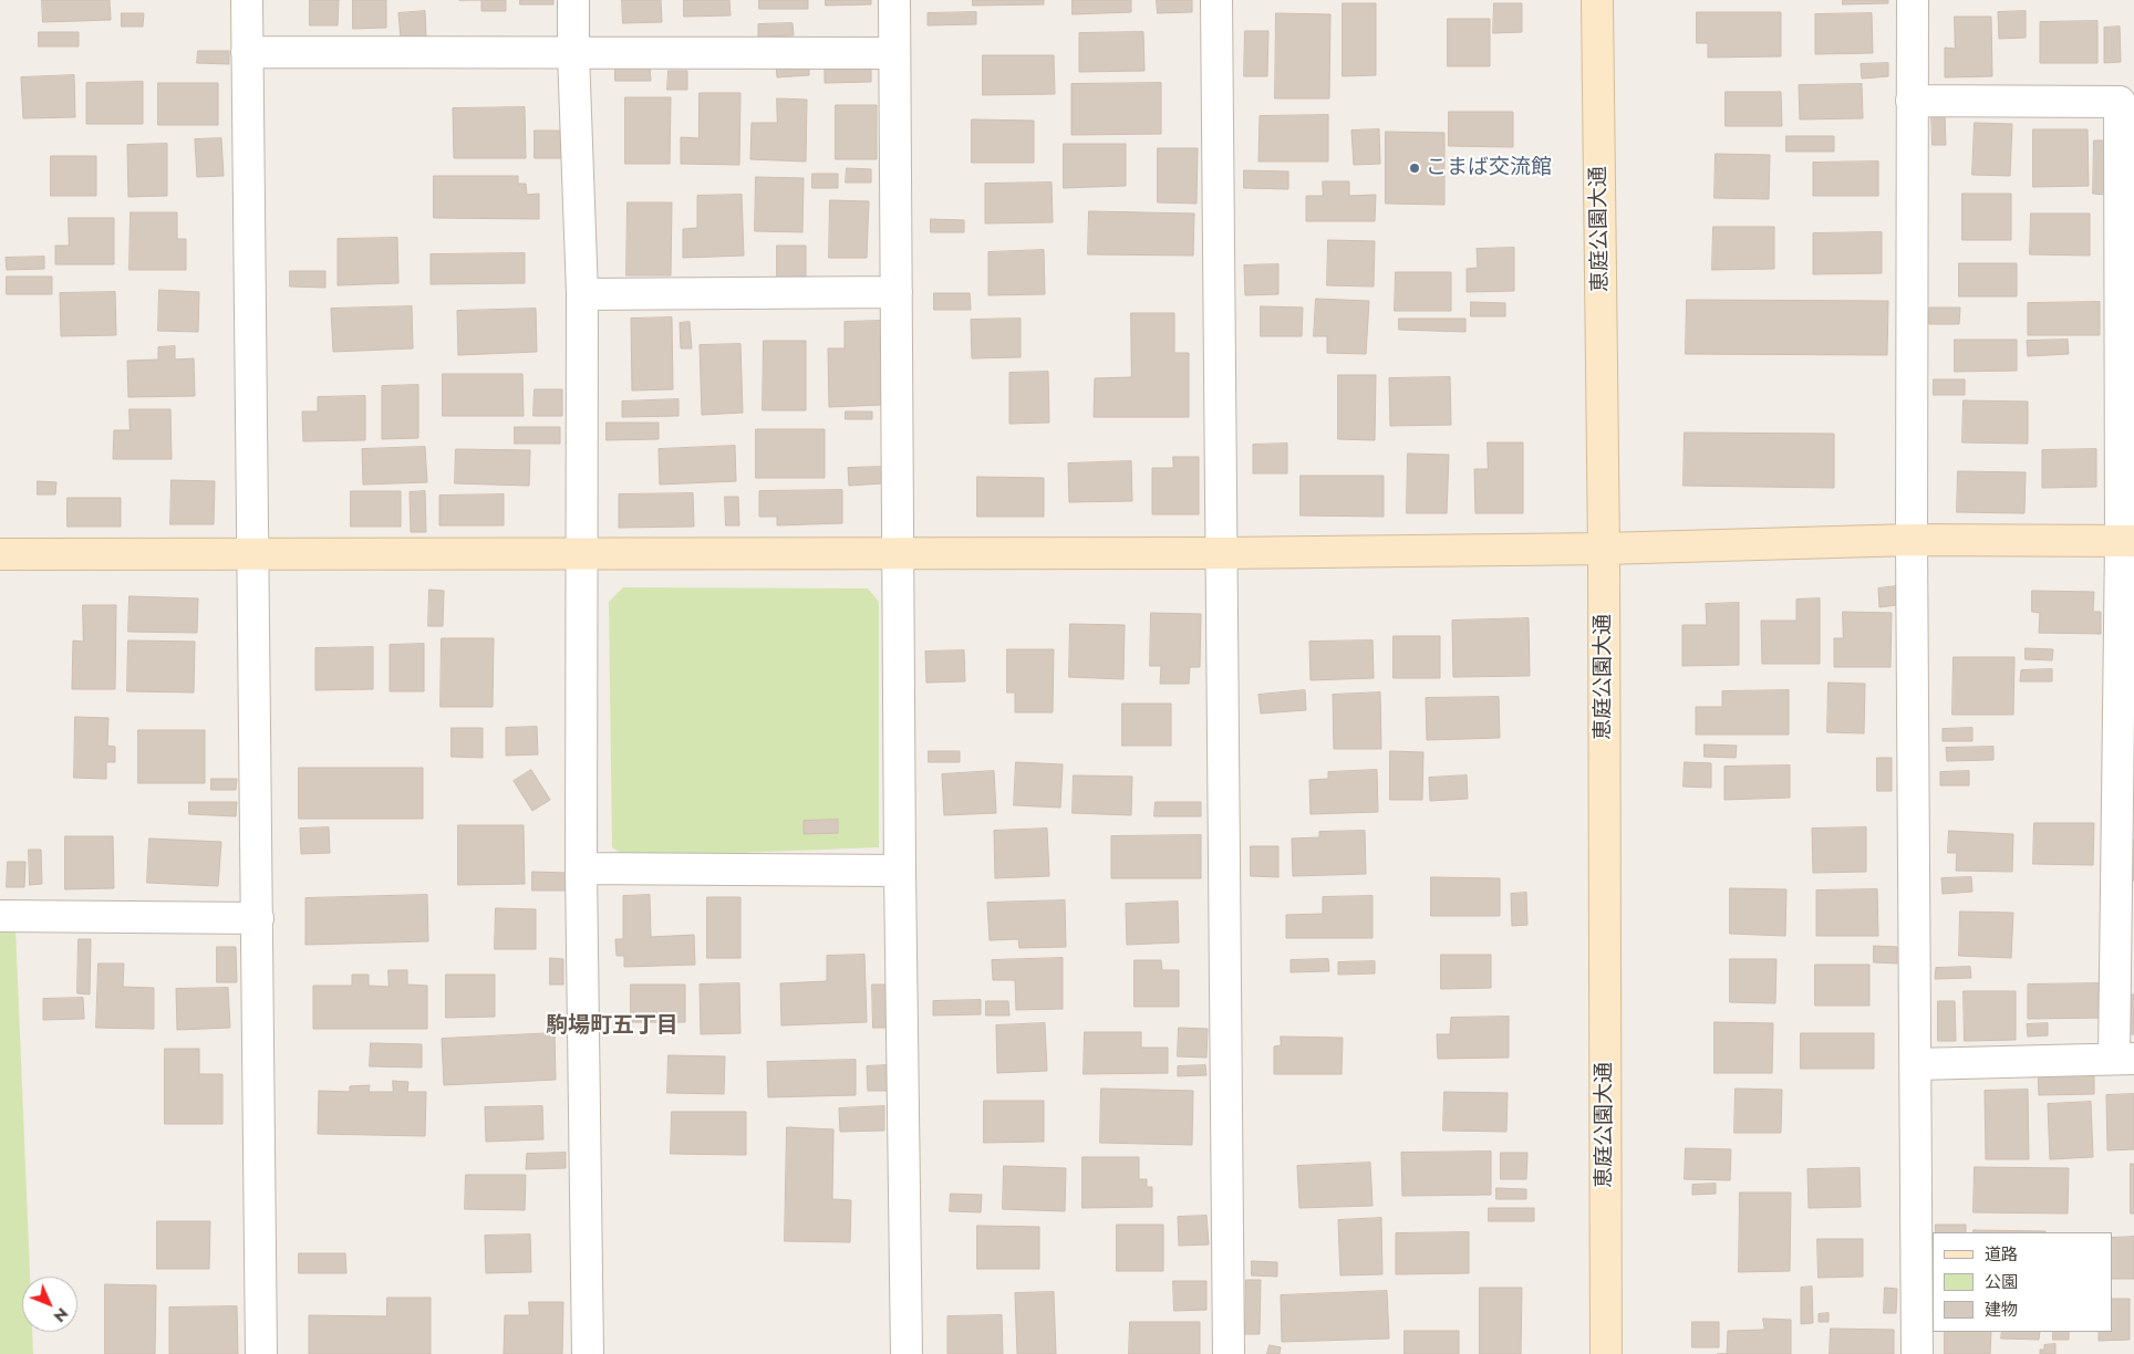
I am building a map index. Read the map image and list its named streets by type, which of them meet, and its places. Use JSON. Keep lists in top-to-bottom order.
{
  "streets": {
    "street": ["恵庭公園大通"]
  },
  "districts": ["駒場町五丁目"],
  "places": ["こまば交流館"],
  "legend": ["道路", "公園", "建物"],
  "north": "bottom right"
}
